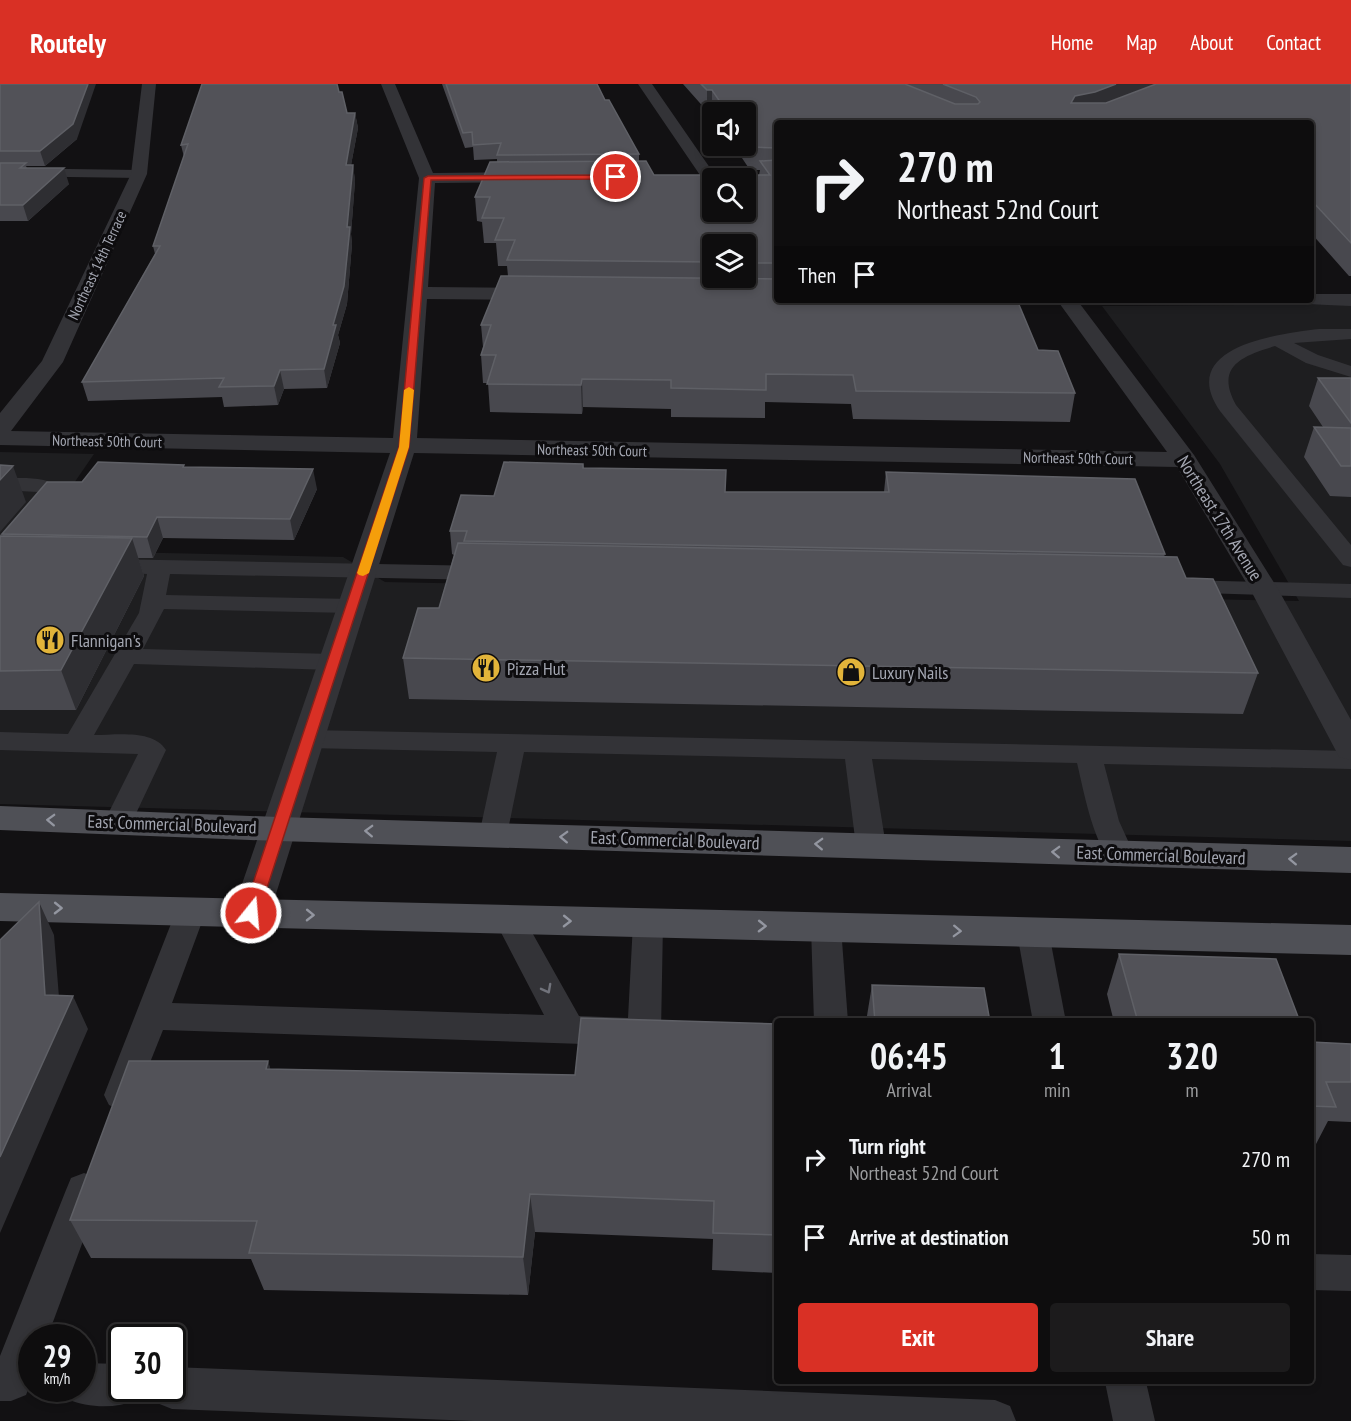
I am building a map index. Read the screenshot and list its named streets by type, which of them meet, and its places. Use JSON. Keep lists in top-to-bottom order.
{
  "streets": {
    "main road": ["East Commercial Boulevard"],
    "street": ["Northeast 14th Terrace", "Northeast 50th Court", "Northeast 17th Avenue"]
  },
  "crossings": [
    ["Northeast 50th Court", "Northeast 17th Avenue"]
  ],
  "places": {
    "restaurant": ["Flannigan's", "Pizza Hut"],
    "shop": ["Luxury Nails"]
  },
  "page": {
    "header": "Routely",
    "nav": [
      "Home",
      "Map",
      "About",
      "Contact"
    ],
    "turn": ["270 m", "Northeast 52nd Court"],
    "then": "Then",
    "eta": [
      "06:45",
      "Arrival",
      "1",
      "min",
      "320",
      "m"
    ],
    "list": [
      {
        "name": "Turn right",
        "note": "Northeast 52nd Court",
        "value": "270 m"
      },
      {
        "name": "Arrive at destination",
        "value": "50 m"
      }
    ],
    "buttons": ["Exit", "Share"],
    "speed": "29 km/h",
    "limit": "30"
  }
}
